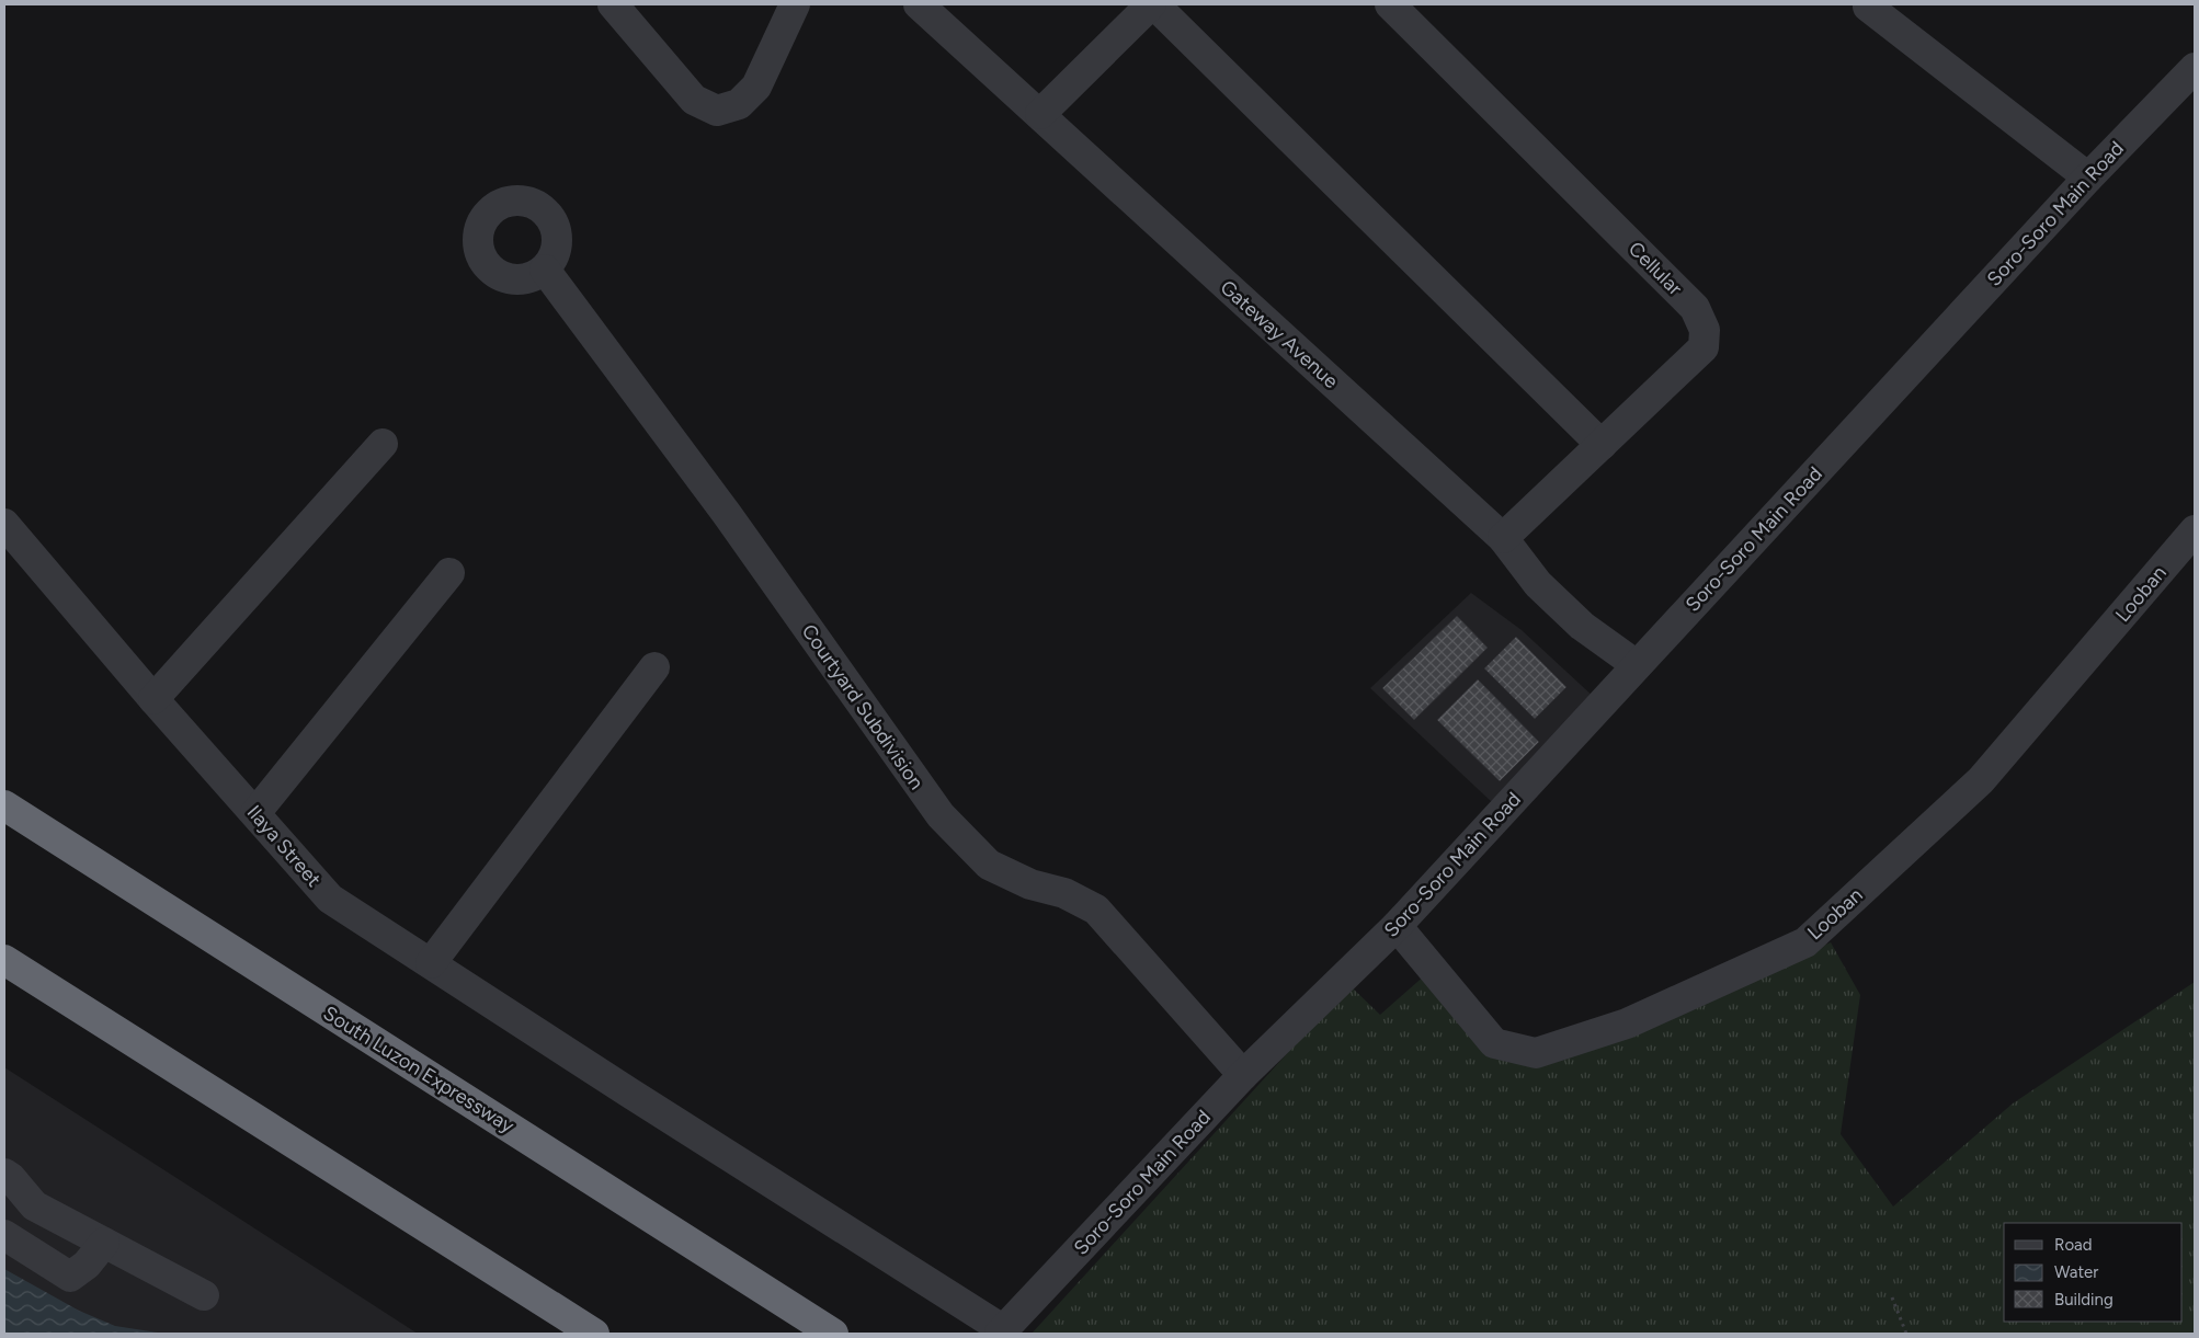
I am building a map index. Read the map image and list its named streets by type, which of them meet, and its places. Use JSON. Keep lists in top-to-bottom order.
{
  "streets": {
    "highway": ["South Luzon Expressway"],
    "street": [
      "Soro-Soro Main Road",
      "Cellular",
      "Gateway Avenue",
      "Looban",
      "Courtyard Subdivision",
      "Ilaya Street"
    ]
  },
  "crossings": [
    ["Soro-Soro Main Road", "Gateway Avenue"],
    ["Soro-Soro Main Road", "Looban"],
    ["Soro-Soro Main Road", "Courtyard Subdivision"],
    ["Soro-Soro Main Road", "Ilaya Street"],
    ["Cellular", "Gateway Avenue"]
  ],
  "legend": ["Road", "Water", "Building"]
}
